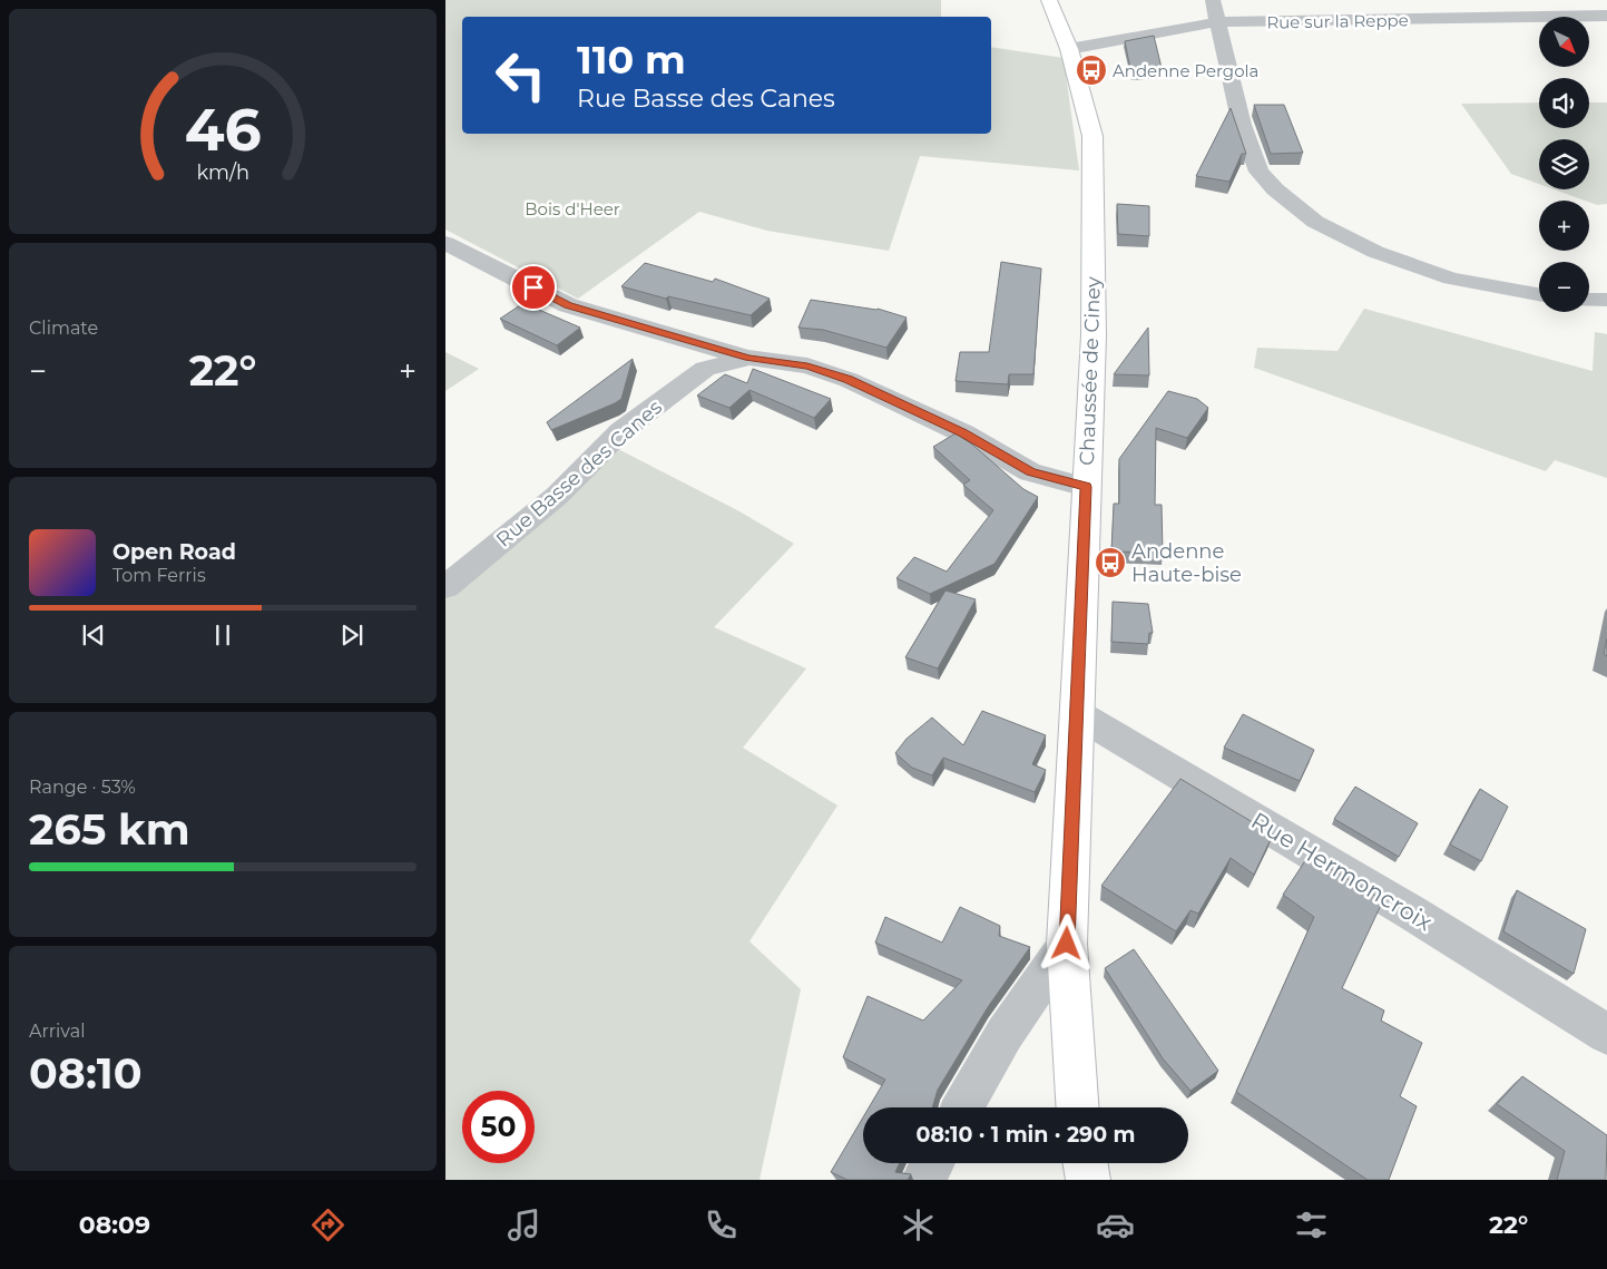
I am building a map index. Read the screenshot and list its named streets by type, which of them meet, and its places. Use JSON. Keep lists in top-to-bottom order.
{
  "streets": {
    "main road": ["Chaussée de Ciney"],
    "street": ["Rue sur la Reppe", "Rue Basse des Canes", "Rue Hermoncroix"]
  },
  "crossings": [
    ["Rue sur la Reppe", "Chaussée de Ciney"],
    ["Chaussée de Ciney", "Rue Basse des Canes"],
    ["Chaussée de Ciney", "Rue Hermoncroix"]
  ],
  "parks": ["Bois d'Heer"],
  "places": {
    "bus stop": ["Andenne Pergola", "Andenne Haute-bise"]
  },
  "north": "bottom right",
  "page": {
    "map_buttons": ["+", "−"],
    "turn": ["110 m", "Rue Basse des Canes"],
    "tile": [
      "Climate",
      ["Range · 53%", "265 km"],
      ["Arrival", "08:10"]
    ],
    "heat": ["−", "22°", "+"],
    "song": ["Open Road", "Tom Ferris"],
    "limit": "50",
    "trip": "08:10 · 1 min · 290 m",
    "tabs": ["08:09", "22°"],
    "gauge": ["46", "km/h"]
  }
}
